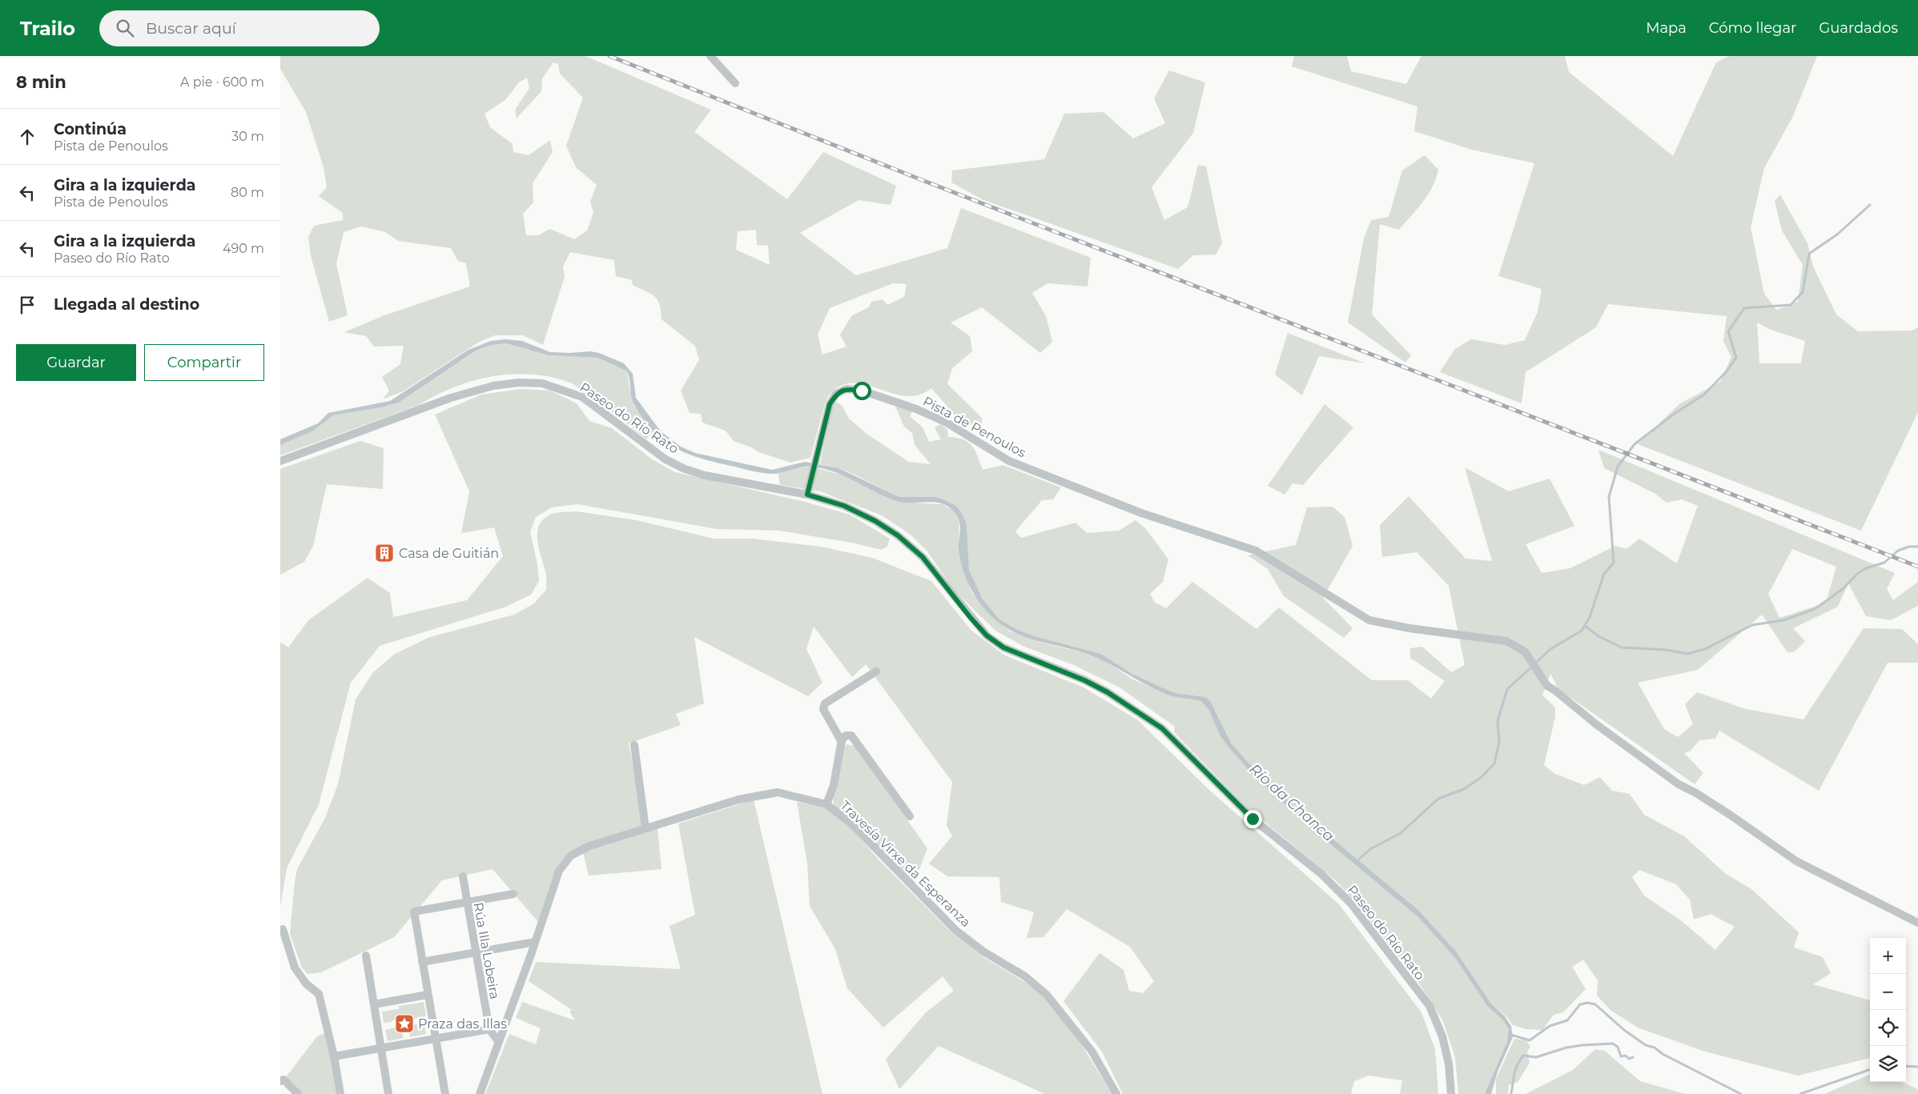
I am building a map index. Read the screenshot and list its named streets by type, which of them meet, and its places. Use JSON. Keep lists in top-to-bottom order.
{
  "streets": {
    "street": [
      "Paseo do Río Rato",
      "Pista de Penoulos",
      "Travesía Virxe da Esperanza",
      "Rúa Illa Lobeira"
    ]
  },
  "crossings": [
    ["Paseo do Río Rato", "Pista de Penoulos"]
  ],
  "water": ["Río da Chanca"],
  "places": {
    "building": ["Casa de Guitián"],
    "place": ["Praza das Illas"]
  },
  "page": {
    "header": "Trailo",
    "search": "Buscar aquí",
    "nav": ["Mapa", "Cómo llegar", "Guardados"],
    "heading": ["8 min", "A pie · 600 m"],
    "list": [
      ["Continúa", "Pista de Penoulos", "30 m"],
      ["Gira a la izquierda", "Pista de Penoulos", "80 m"],
      ["Gira a la izquierda", "Paseo do Río Rato", "490 m"],
      "Llegada al destino"
    ],
    "buttons": ["Guardar", "Compartir"],
    "map_buttons": ["+", "−"]
  }
}
